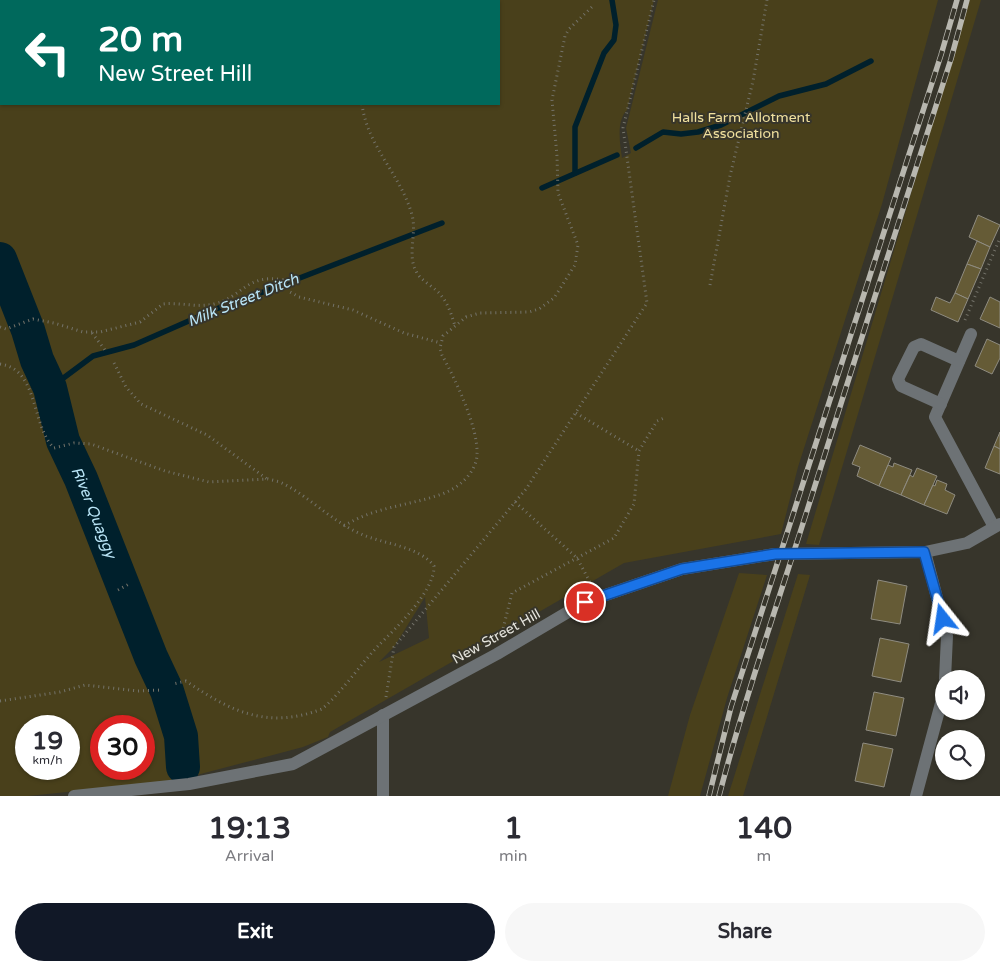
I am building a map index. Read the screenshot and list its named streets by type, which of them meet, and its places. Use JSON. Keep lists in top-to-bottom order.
{
  "streets": {
    "street": ["New Street Hill"]
  },
  "water": ["Milk Street Ditch", "River Quaggy"],
  "parks": ["Halls Farm Allotment Association"],
  "page": {
    "turn": ["20 m", "New Street Hill"],
    "speed": "19 km/h",
    "limit": "30",
    "eta": [
      "19:13",
      "Arrival",
      "1",
      "min",
      "140",
      "m"
    ],
    "buttons": ["Exit", "Share"]
  }
}
